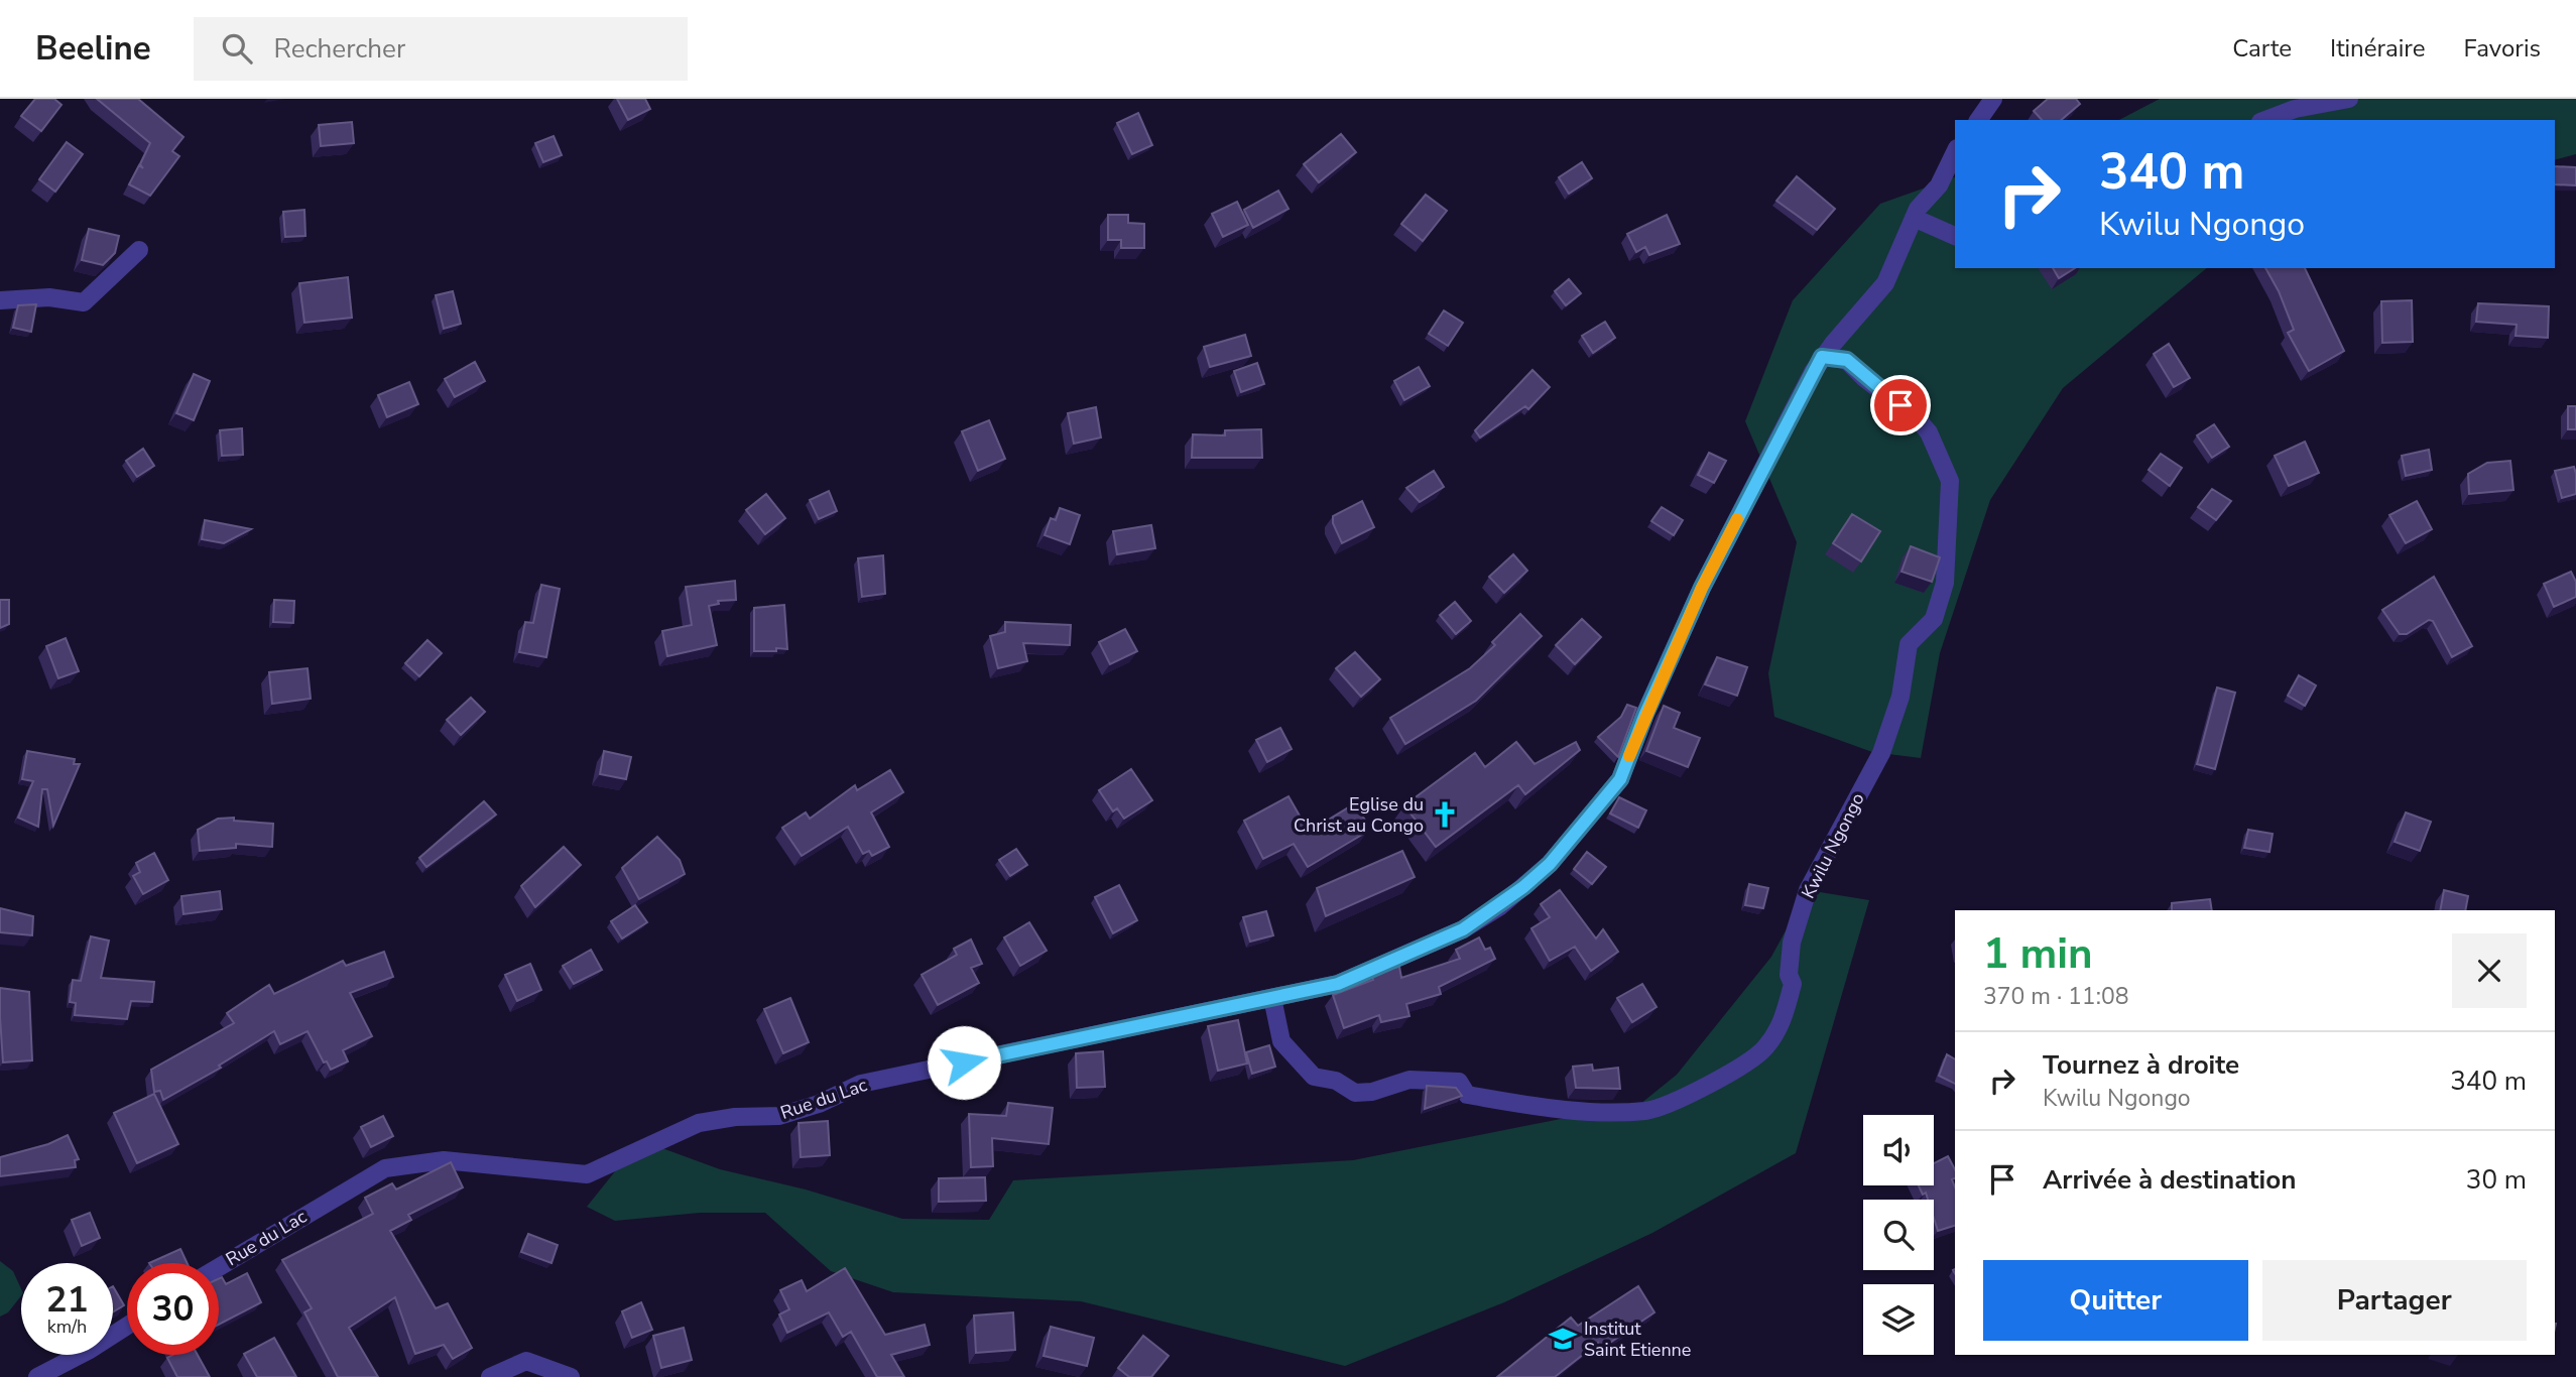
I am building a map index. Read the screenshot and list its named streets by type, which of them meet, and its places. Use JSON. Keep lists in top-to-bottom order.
{
  "streets": {
    "street": ["Kwilu Ngongo", "Rue du Lac"]
  },
  "crossings": [
    ["Kwilu Ngongo", "Rue du Lac"]
  ],
  "places": {
    "church": ["Eglise du Christ au Congo"],
    "school or university": ["Institut Saint Etienne"]
  },
  "page": {
    "header": "Beeline",
    "search": "Rechercher",
    "nav": ["Carte", "Itinéraire", "Favoris"],
    "turn": ["340 m", "Kwilu Ngongo"],
    "heading": ["1 min", "370 m · 11:08"],
    "list": [
      {
        "name": "Tournez à droite",
        "note": "Kwilu Ngongo",
        "value": "340 m"
      },
      {
        "name": "Arrivée à destination",
        "value": "30 m"
      }
    ],
    "buttons": ["Quitter", "Partager"],
    "speed": "21 km/h",
    "limit": "30"
  }
}
